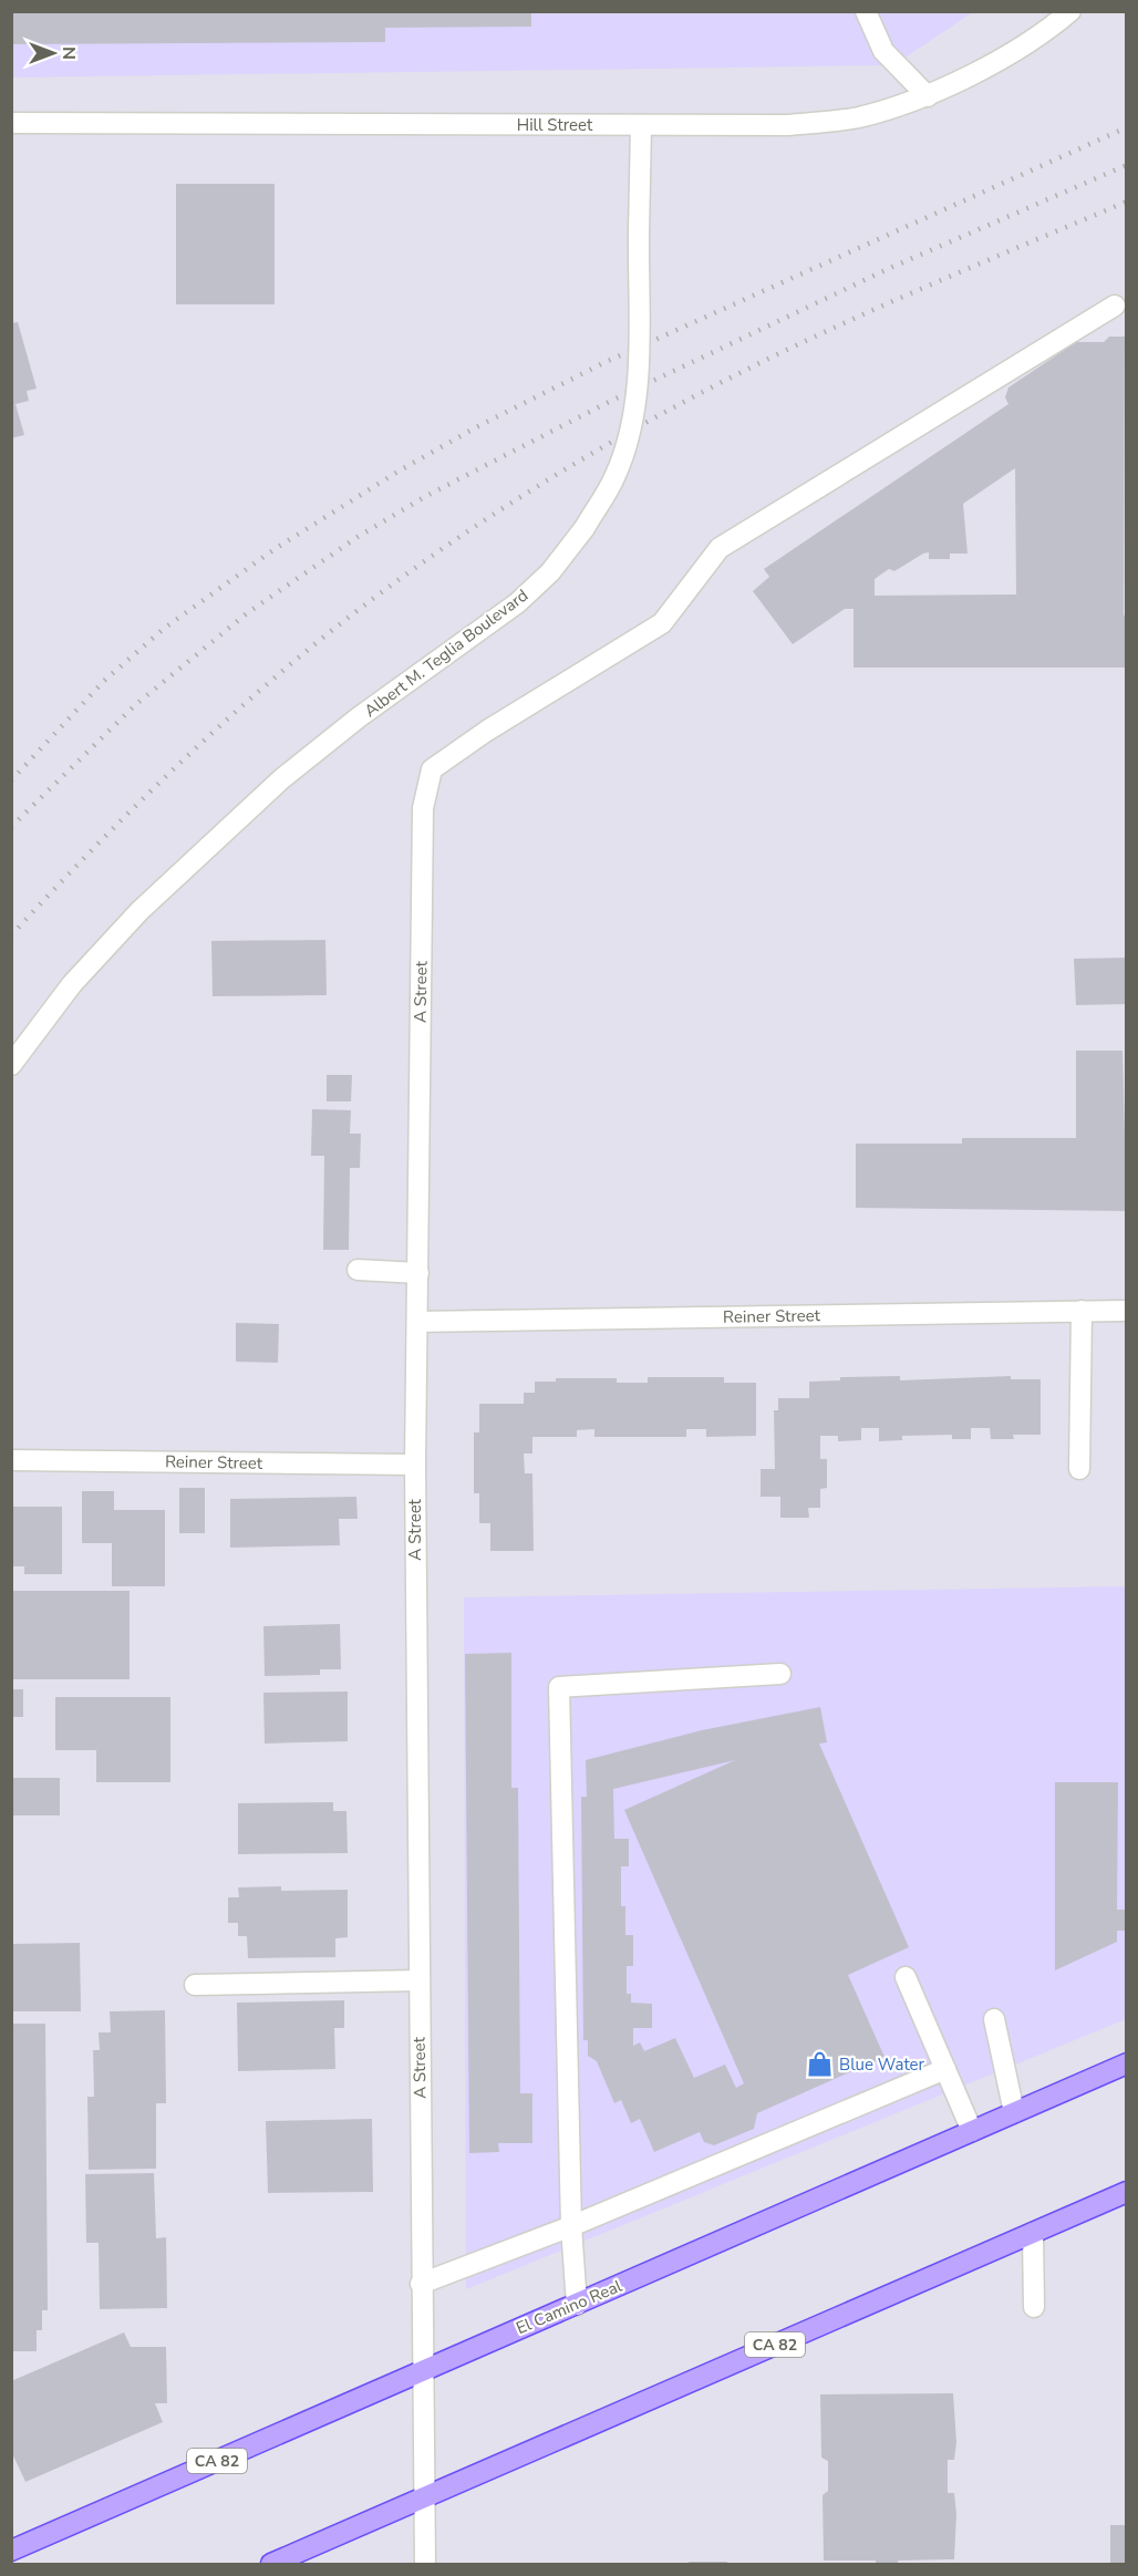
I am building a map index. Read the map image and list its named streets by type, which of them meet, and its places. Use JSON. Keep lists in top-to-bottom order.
{
  "streets": {
    "main road": ["El Camino Real", "CA 82"],
    "street": [
      "Hill Street",
      "Albert M. Teglia Boulevard",
      "A Street",
      "Reiner Street"
    ]
  },
  "crossings": [
    ["Hill Street", "Albert M. Teglia Boulevard"],
    ["A Street", "Reiner Street"],
    ["A Street", "El Camino Real"],
    ["A Street", "CA 82"]
  ],
  "places": {
    "shop": ["Blue Water"]
  },
  "north": "right"
}
